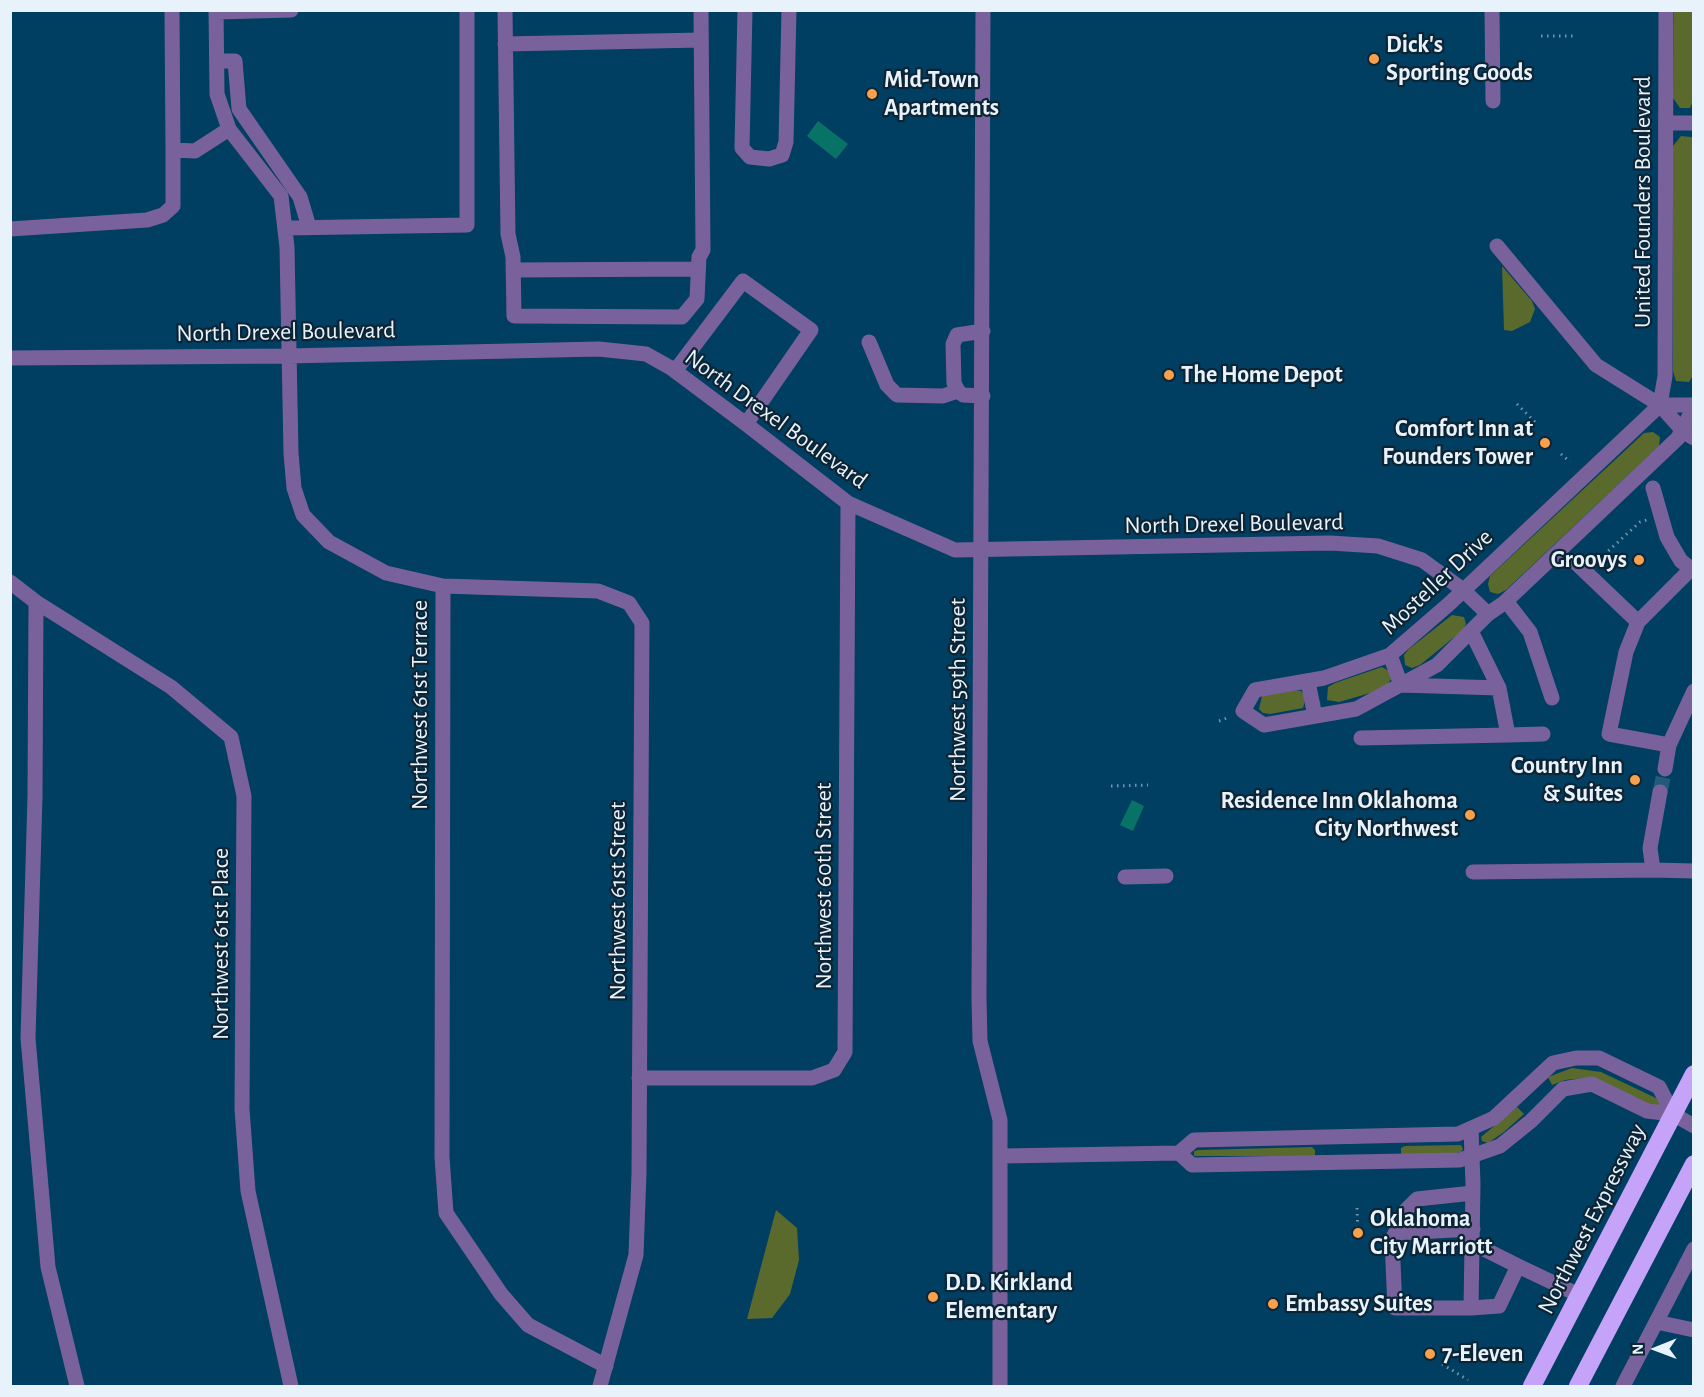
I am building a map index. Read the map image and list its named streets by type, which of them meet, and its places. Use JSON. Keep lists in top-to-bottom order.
{
  "streets": {
    "highway": ["Northwest Expressway"],
    "street": [
      "United Founders Boulevard",
      "North Drexel Boulevard",
      "Mosteller Drive",
      "Northwest 59th Street",
      "Northwest 61st Terrace",
      "Northwest 60th Street",
      "Northwest 61st Street",
      "Northwest 61st Place"
    ]
  },
  "crossings": [
    ["United Founders Boulevard", "Mosteller Drive"],
    ["North Drexel Boulevard", "Mosteller Drive"],
    ["North Drexel Boulevard", "Northwest 59th Street"],
    ["North Drexel Boulevard", "Northwest 61st Terrace"],
    ["North Drexel Boulevard", "Northwest 60th Street"],
    ["Northwest 61st Terrace", "Northwest 61st Street"],
    ["Northwest 60th Street", "Northwest 61st Street"]
  ],
  "places": [
    "Dick's Sporting Goods",
    "Mid-Town Apartments",
    "The Home Depot",
    "Comfort Inn at Founders Tower",
    "Groovys",
    "Country Inn & Suites",
    "Residence Inn Oklahoma City Northwest",
    "Oklahoma City Marriott",
    "D.D. Kirkland Elementary",
    "Embassy Suites",
    "7-Eleven"
  ],
  "north": "left"
}
